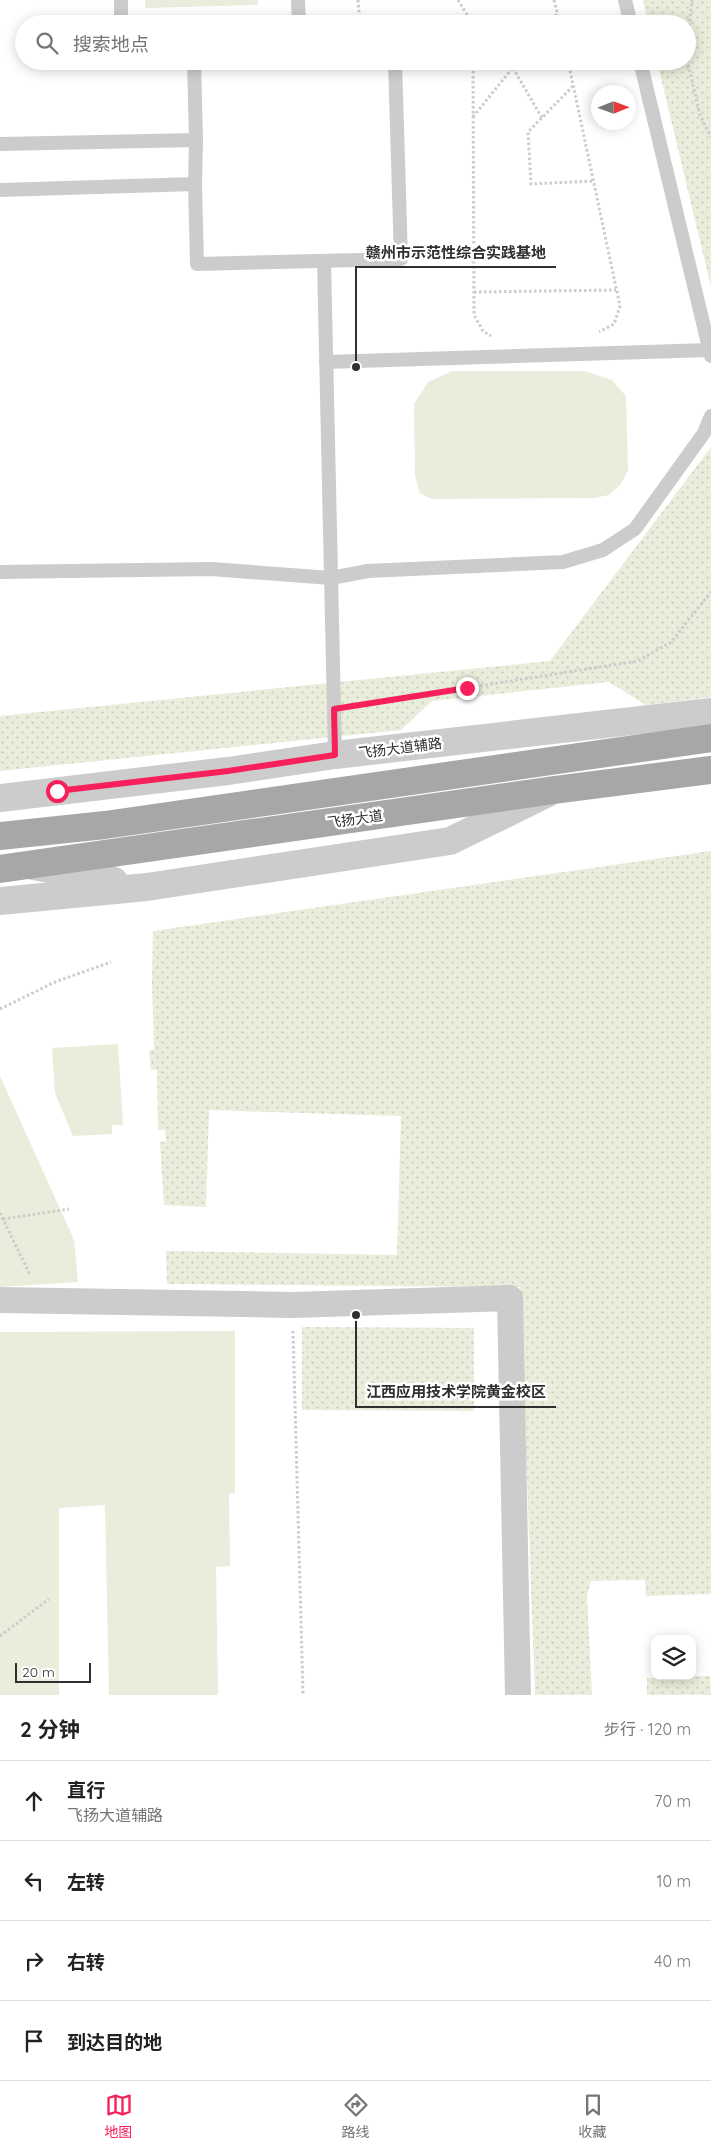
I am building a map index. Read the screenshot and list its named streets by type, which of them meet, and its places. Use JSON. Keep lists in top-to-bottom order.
{
  "streets": {
    "main road": ["飞扬大道"],
    "street": ["飞扬大道辅路"]
  },
  "places": ["赣州市示范性综合实践基地", "江西应用技术学院黄金校区"],
  "scale_bar": "20 m",
  "north": "right",
  "page": {
    "search": "搜索地点",
    "scale": "20 m",
    "heading": ["2 分钟", "步行 · 120 m"],
    "list": [
      ["直行", "飞扬大道辅路", "70 m"],
      ["左转", "10 m"],
      ["右转", "40 m"],
      "到达目的地"
    ],
    "nav": ["地图", "路线", "收藏"]
  }
}
